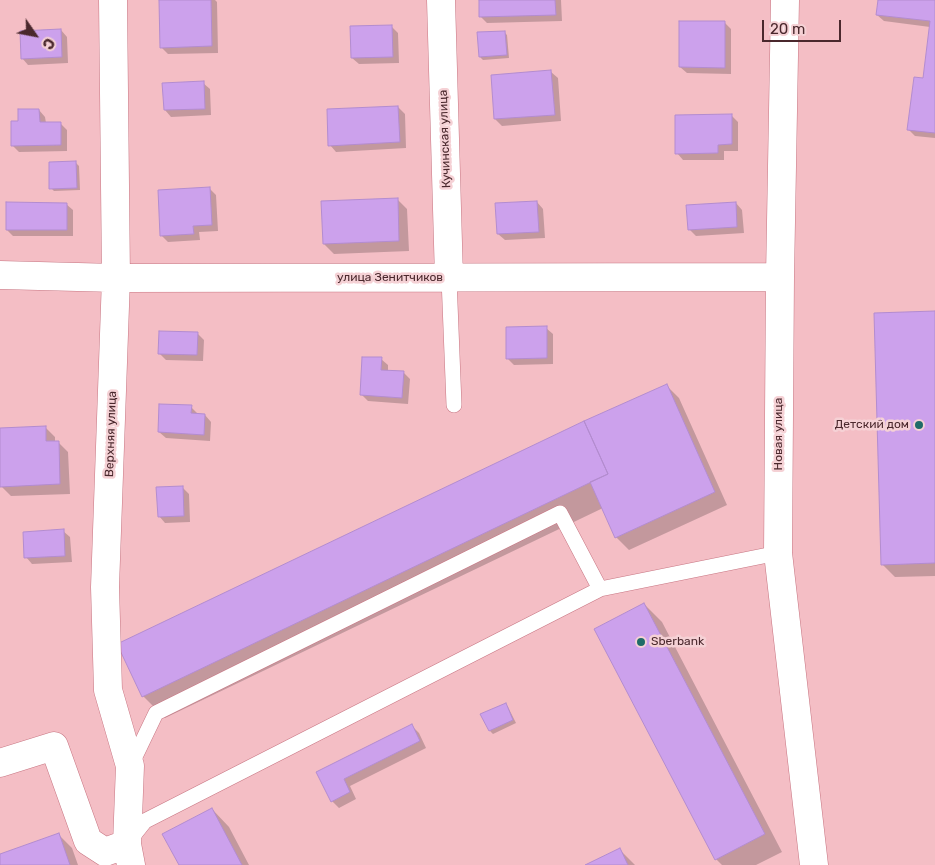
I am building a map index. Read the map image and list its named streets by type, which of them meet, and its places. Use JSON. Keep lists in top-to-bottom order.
{
  "streets": {
    "street": [
      "Кучинская улица",
      "улица Зенитчиков",
      "Верхняя улица",
      "Новая улица"
    ]
  },
  "crossings": [
    ["Кучинская улица", "улица Зенитчиков"],
    ["улица Зенитчиков", "Верхняя улица"],
    ["улица Зенитчиков", "Новая улица"]
  ],
  "places": ["Детский дом", "Sberbank"],
  "scale_bar": "20 m",
  "north": "bottom right"
}
